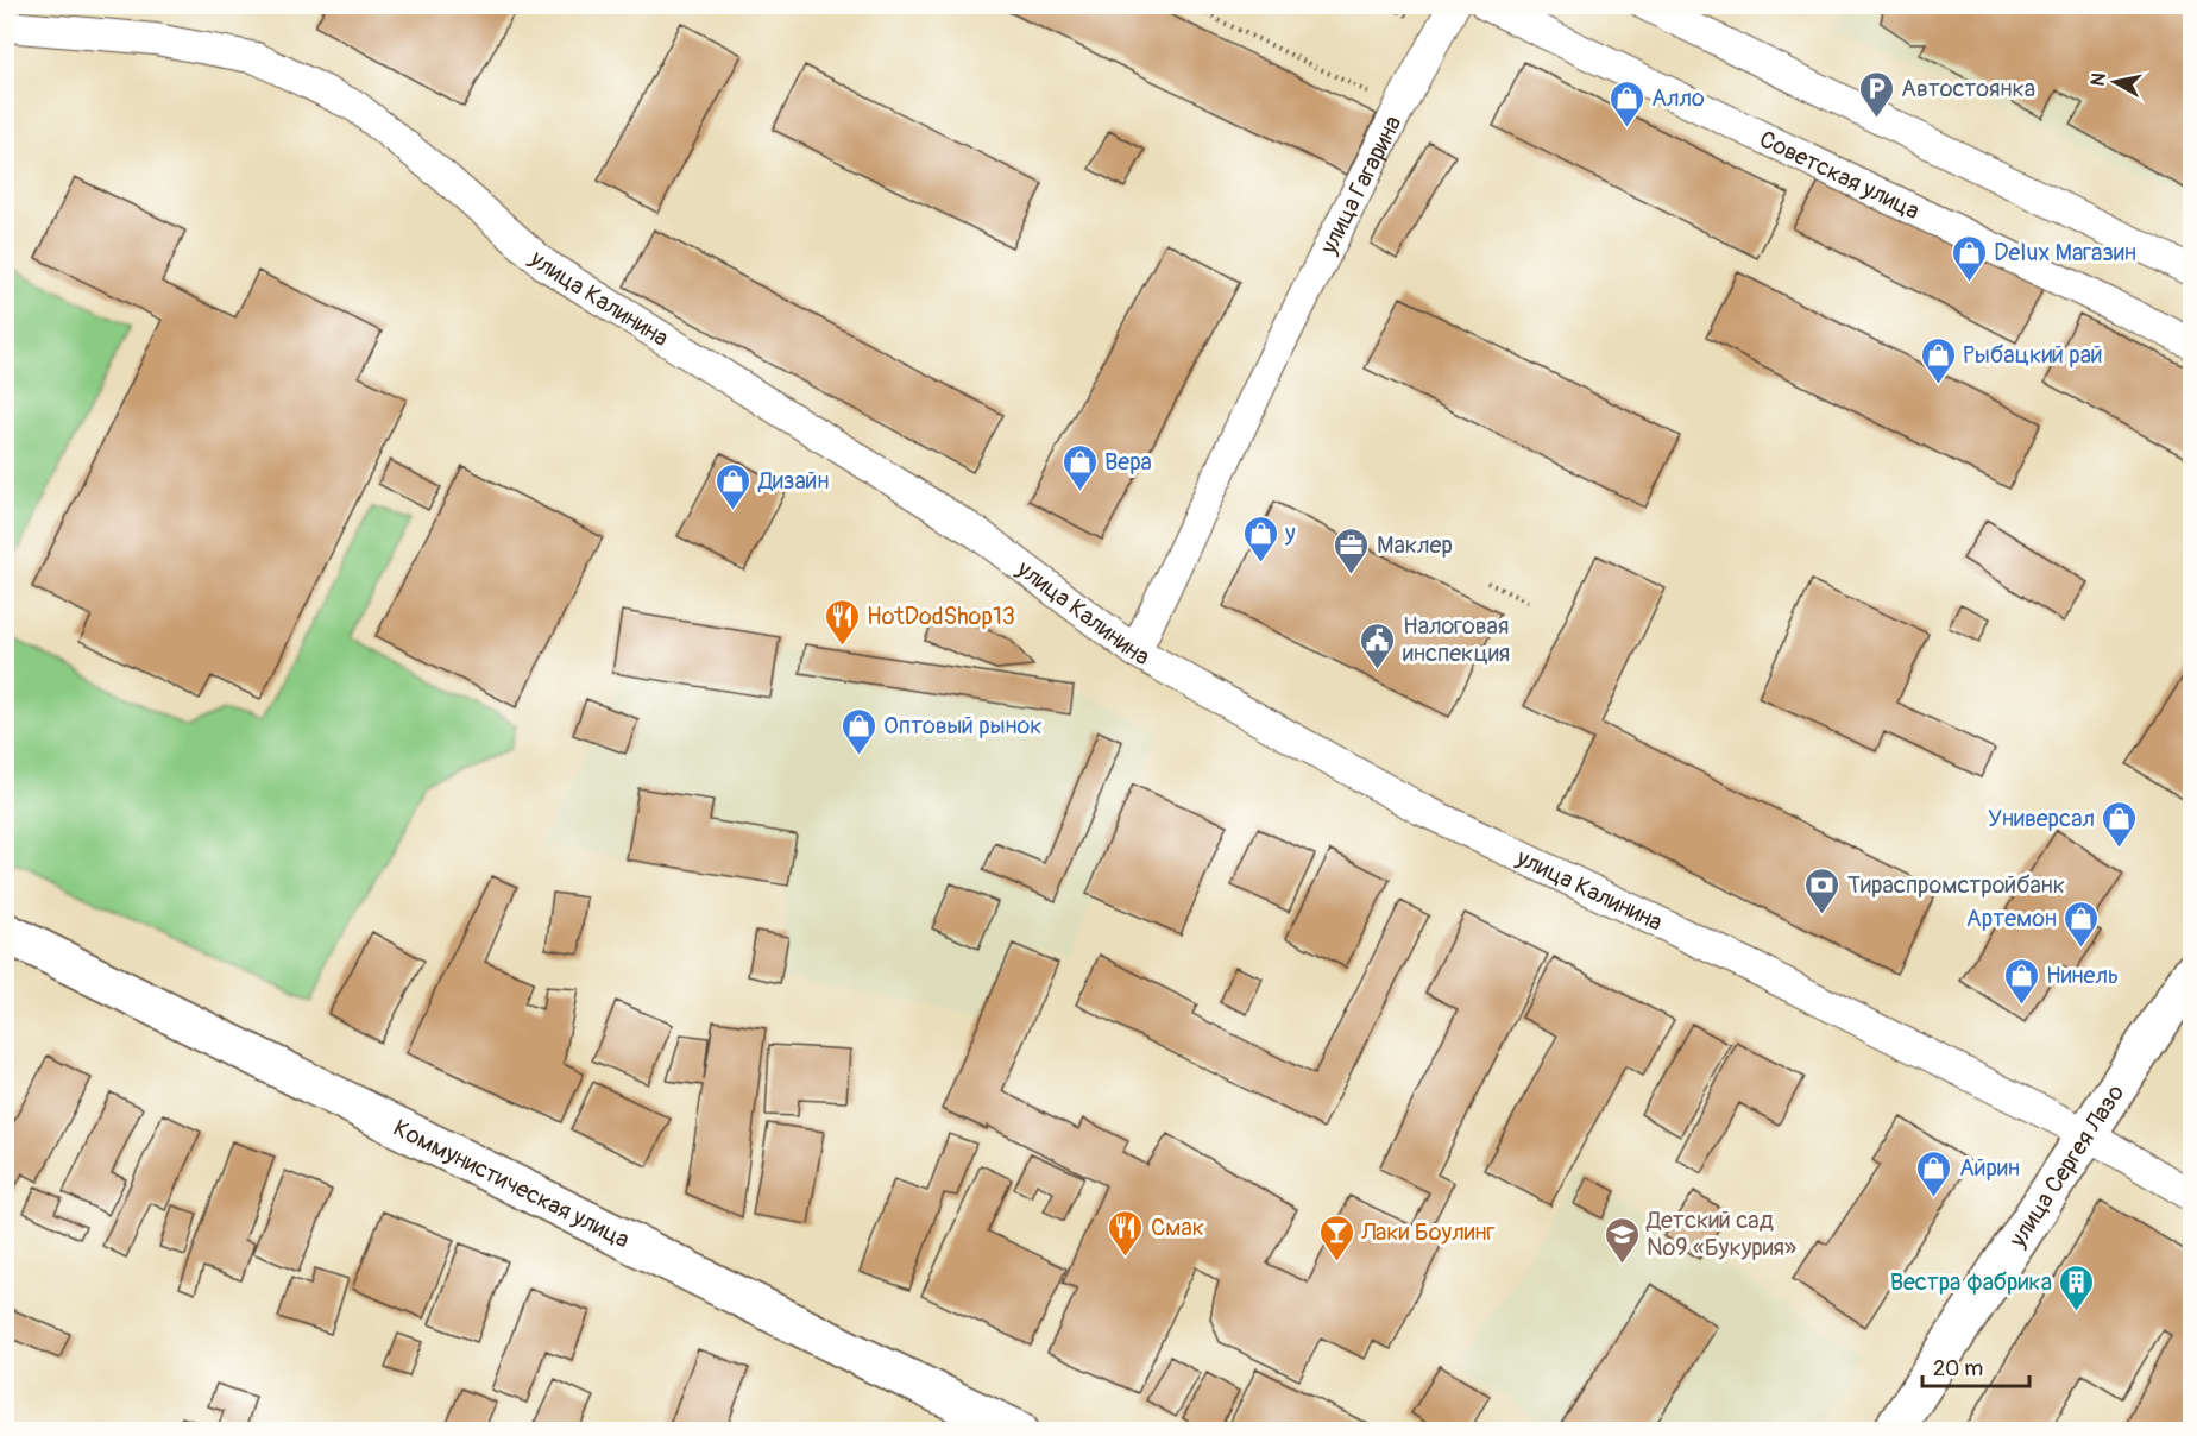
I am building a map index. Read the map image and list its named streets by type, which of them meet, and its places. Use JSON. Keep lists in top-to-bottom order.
{
  "streets": {
    "main road": ["улица Сергея Лазо", "Коммунистическая улица"],
    "street": ["Советская улица", "улица Гагарина", "улица Калинина"]
  },
  "crossings": [
    ["улица Гагарина", "улица Калинина"],
    ["улица Калинина", "улица Сергея Лазо"]
  ],
  "places": {
    "parking": ["Автостоянка"],
    "shop": [
      "Алло",
      "Delux Магазин",
      "Рыбацкий рай",
      "Вера",
      "Дизайн",
      "y",
      "Оптовый рынок",
      "Универсал",
      "Артемон",
      "Нинель",
      "Айрин"
    ],
    "office": ["Маклер"],
    "restaurant": ["HotDodShop13", "Смак"],
    "public building": ["Налоговая инспекция"],
    "bank": ["Тираспромстройбанк"],
    "bar": ["Лаки Боулинг"],
    "school or university": ["Детский сад №9 «Букурия»"],
    "building": ["Вестра фабрика"]
  },
  "scale_bar": "20 m",
  "north": "left"
}
